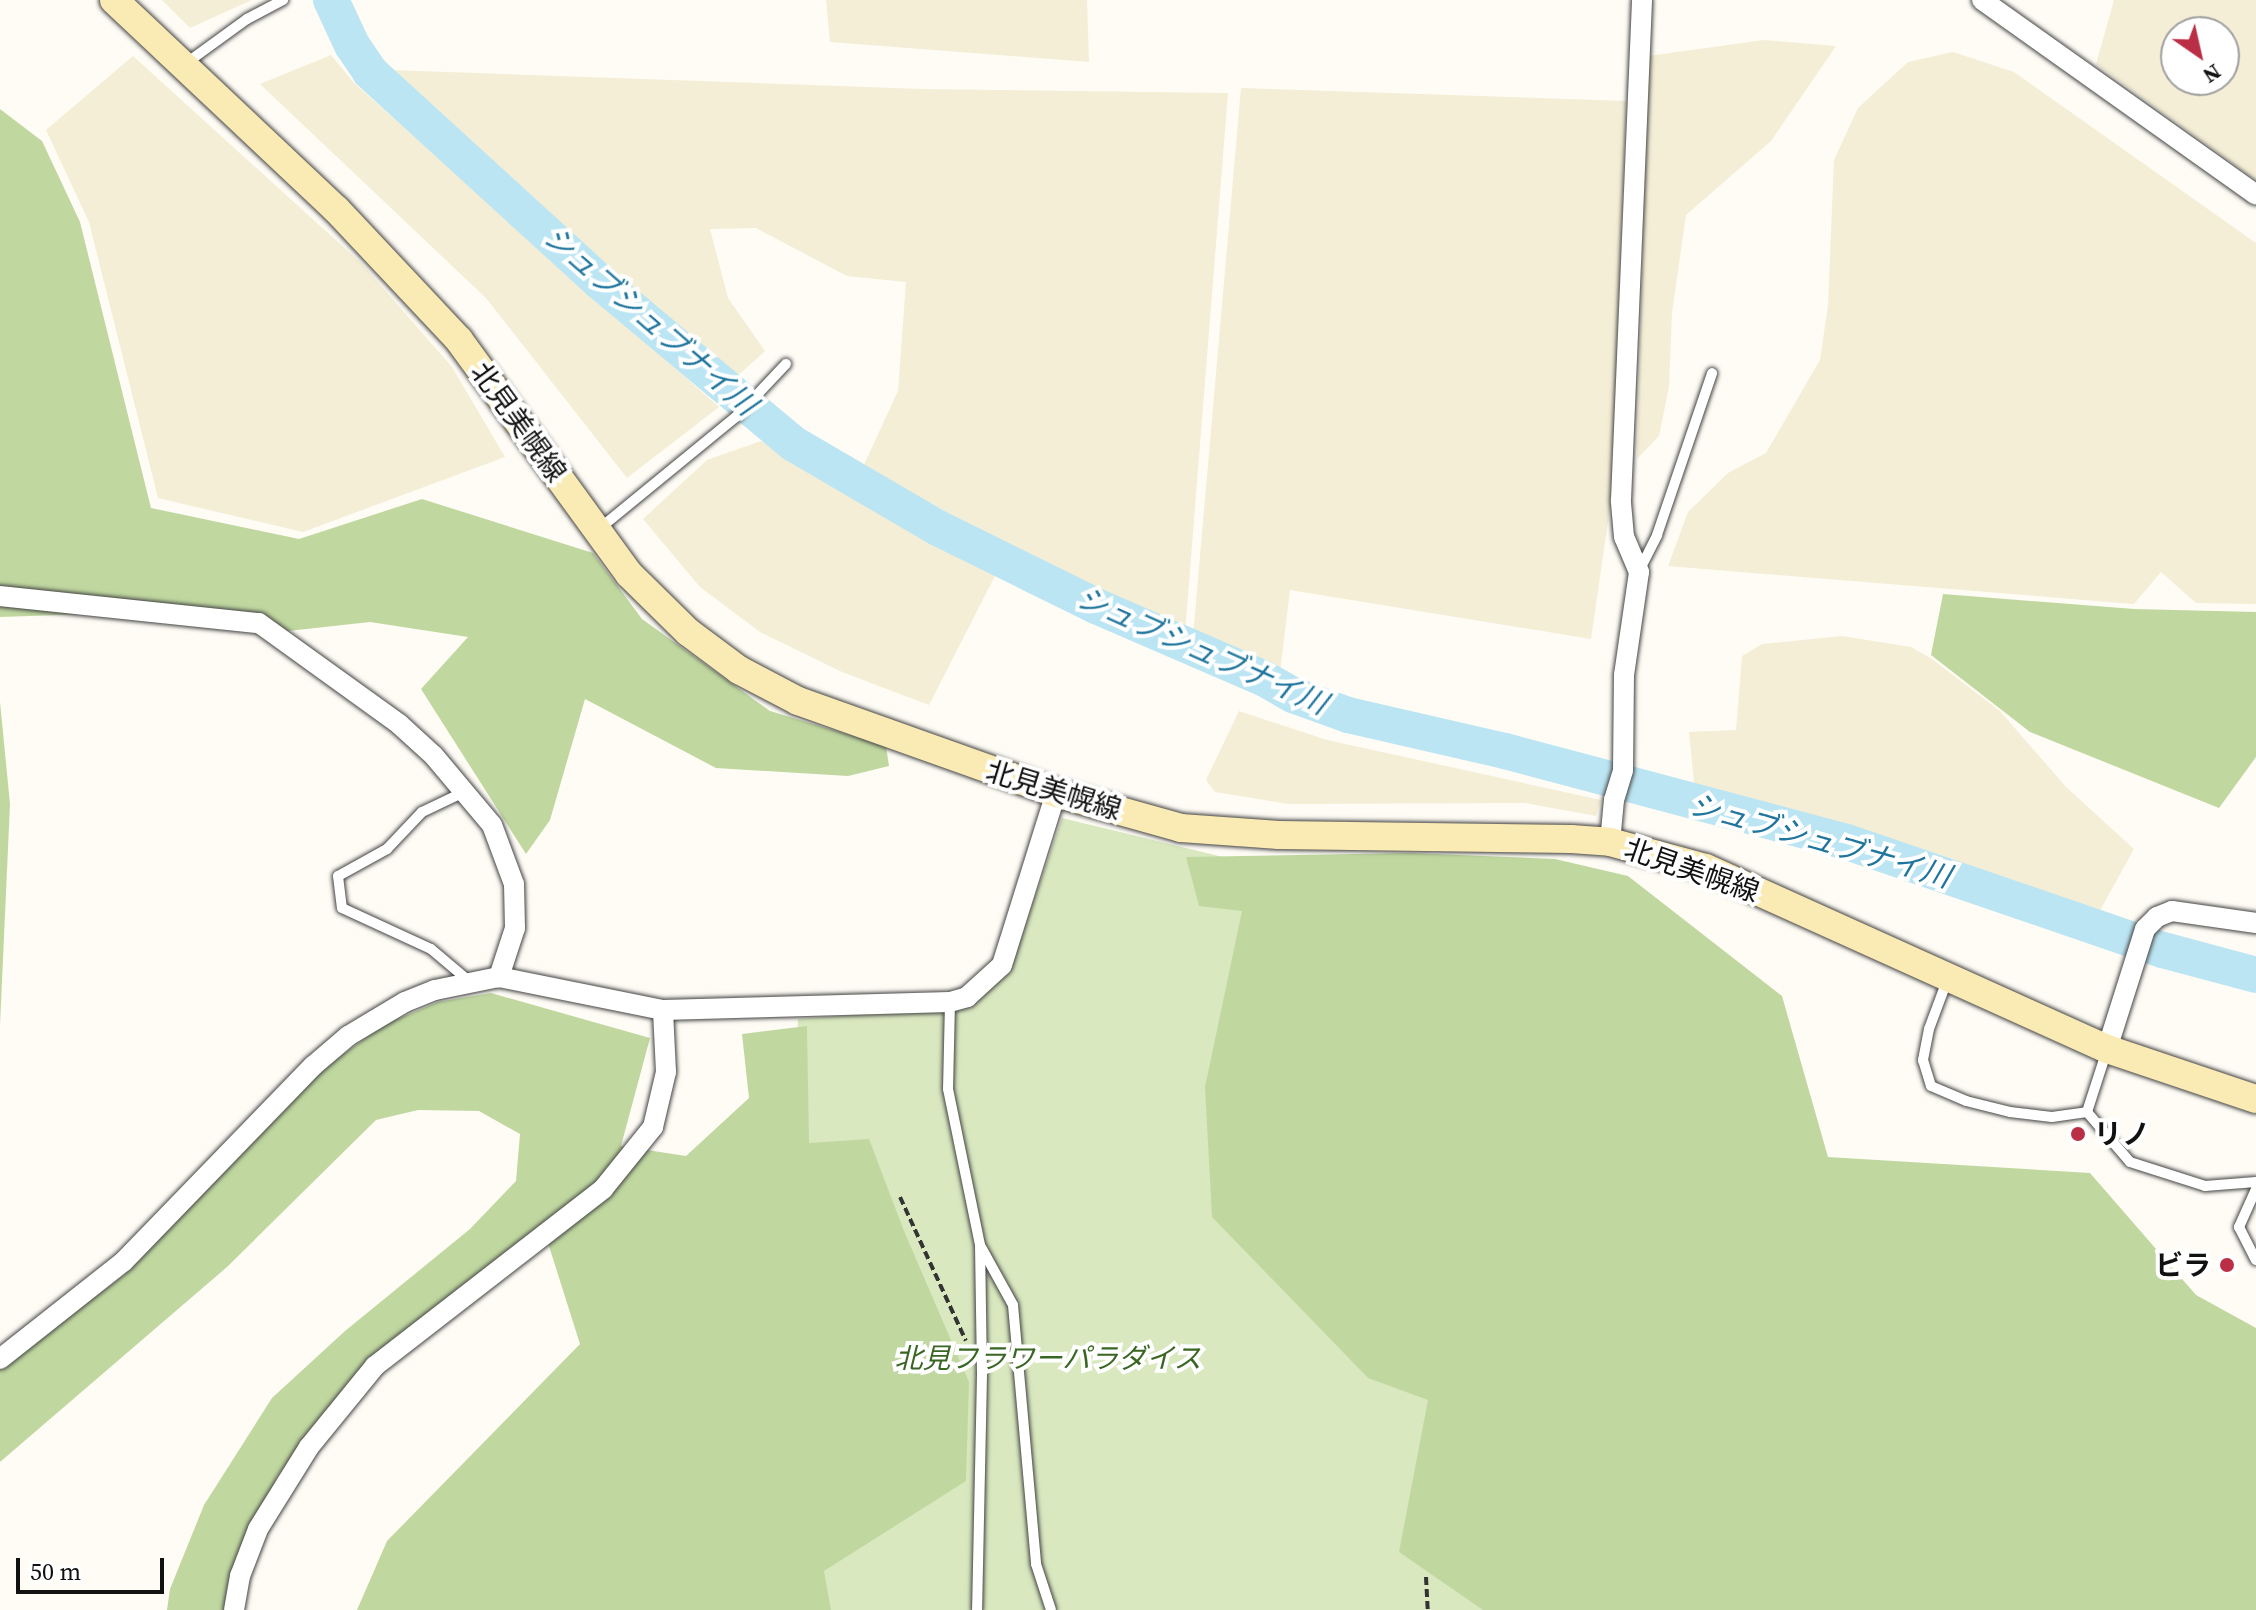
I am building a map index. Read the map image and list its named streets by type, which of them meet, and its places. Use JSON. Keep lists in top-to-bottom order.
{
  "streets": {
    "main road": ["北見美幌線"]
  },
  "water": ["シュブシュブナイ川"],
  "parks": ["北見フラワーパラダイス"],
  "places": ["リノ", "ビラ"],
  "scale_bar": "50 m",
  "north": "bottom right"
}
